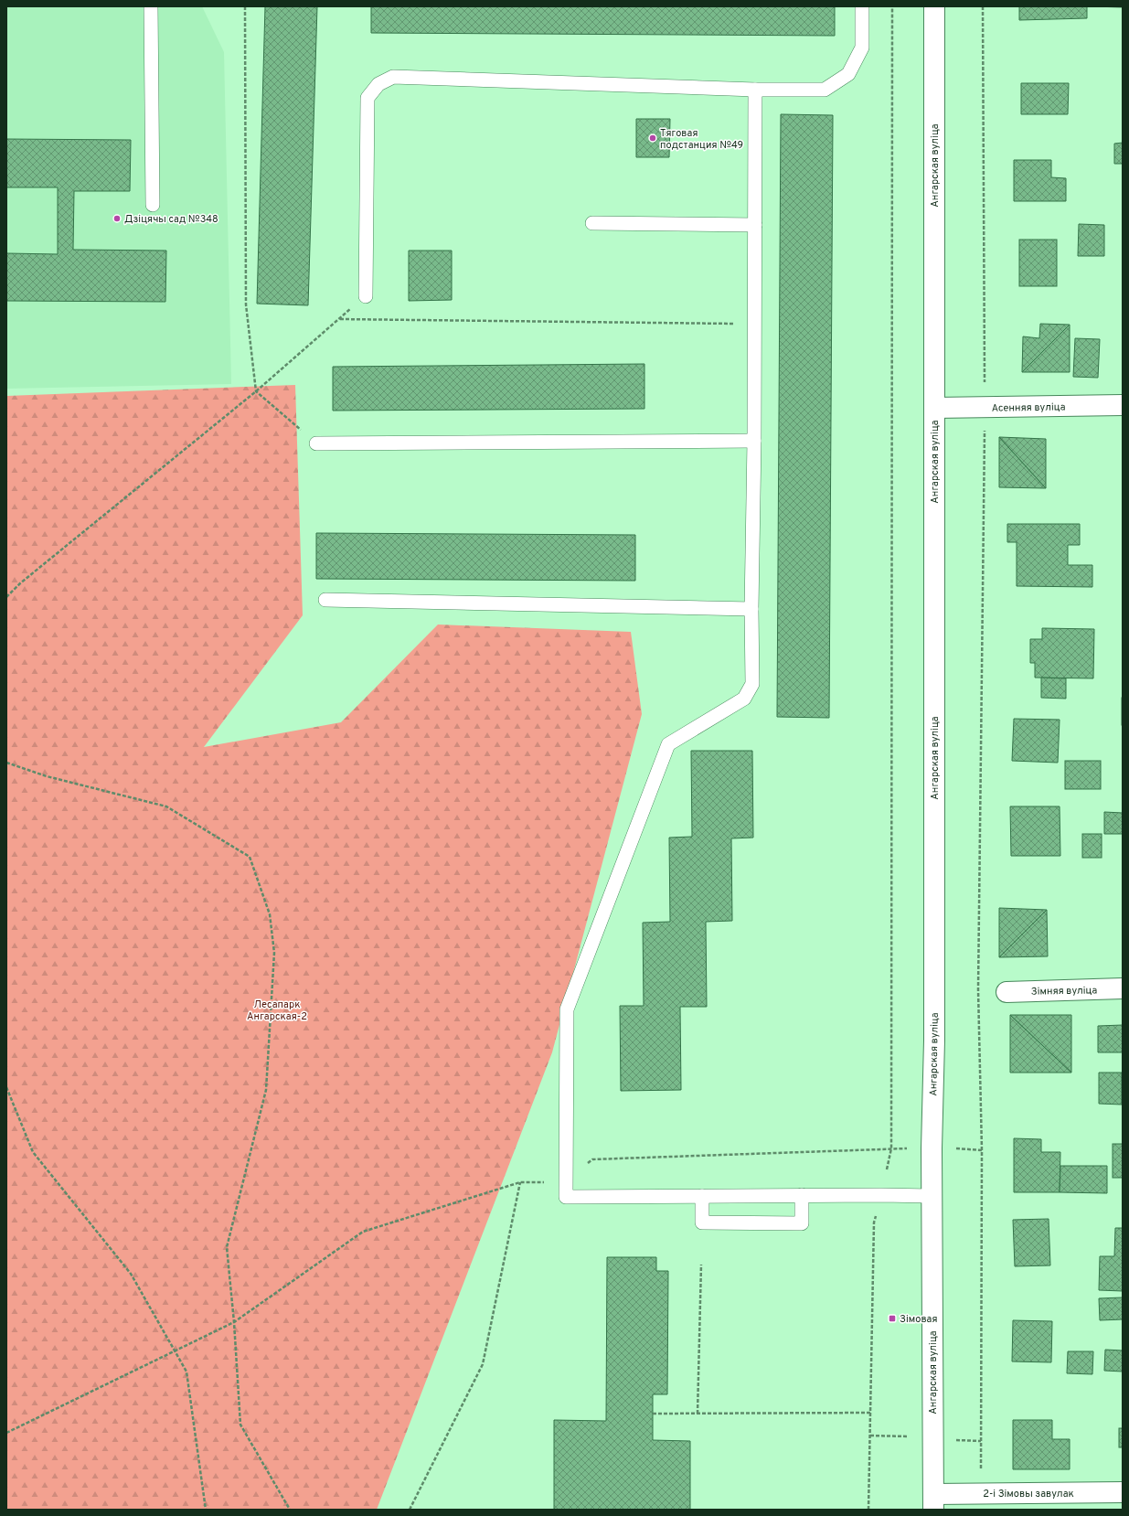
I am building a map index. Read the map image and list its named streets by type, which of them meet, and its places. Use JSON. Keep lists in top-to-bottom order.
{
  "streets": {
    "main road": [
      "Ангарская вуліца",
      "Асенняя вуліца",
      "Зімняя вуліца",
      "2-і Зімовы завулак"
    ]
  },
  "crossings": [
    ["Ангарская вуліца", "Асенняя вуліца"],
    ["Ангарская вуліца", "2-і Зімовы завулак"]
  ],
  "parks": ["Лесапарк Ангарская-2"],
  "places": {
    "other": ["Тяговая подстанция №49", "Дзіцячы сад №348"],
    "transit": ["Зімовая"]
  }
}
